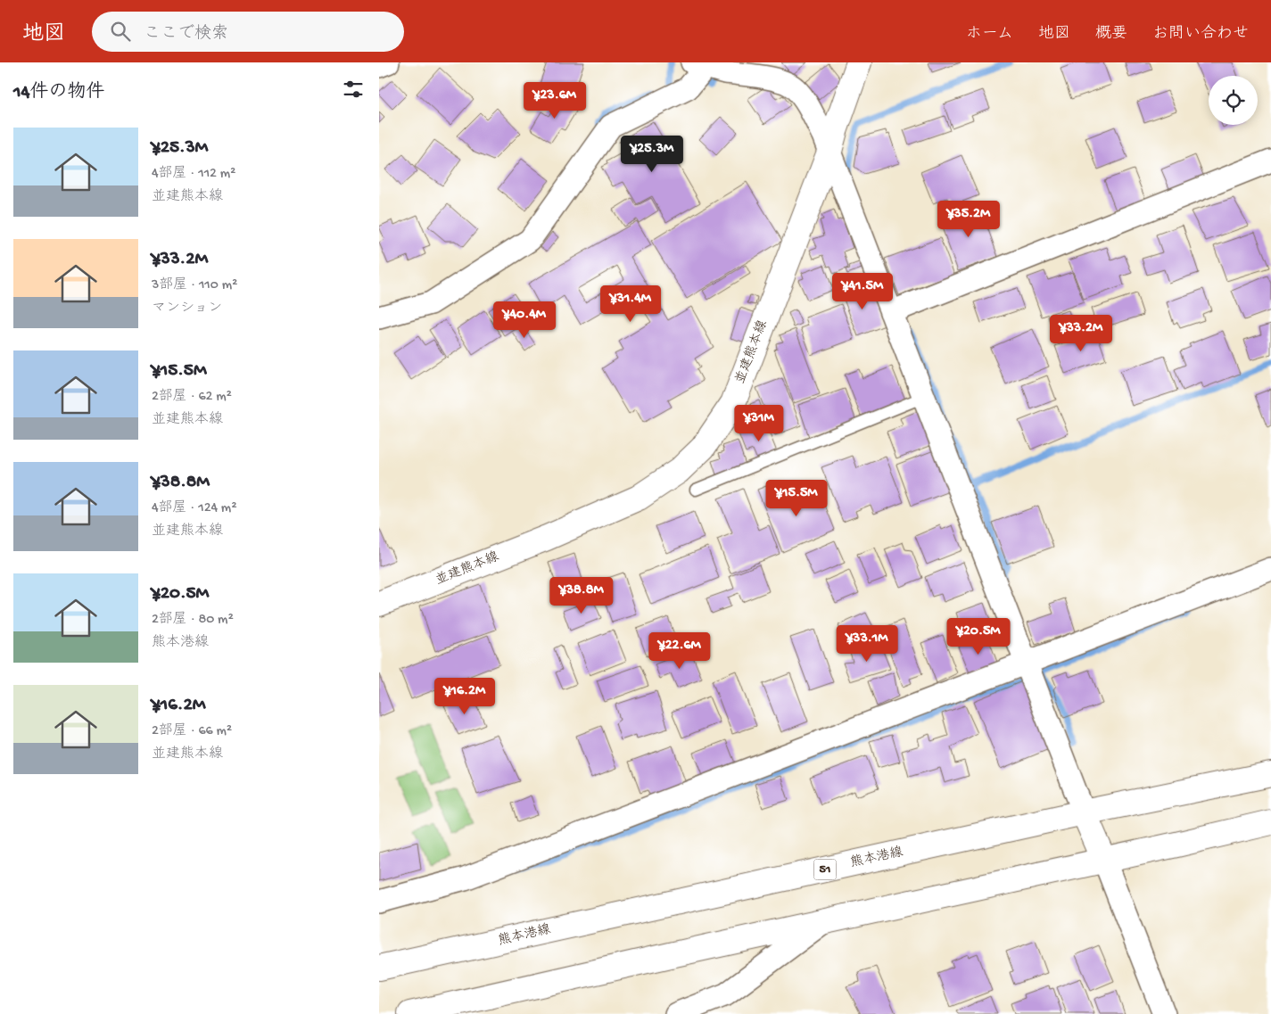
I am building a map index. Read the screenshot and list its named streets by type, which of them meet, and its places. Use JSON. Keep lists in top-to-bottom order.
{
  "streets": {
    "main road": ["並建熊本線", "熊本港線", "51"]
  },
  "page": {
    "header": "地図",
    "search": "ここで検索",
    "nav": [
      "ホーム",
      "地図",
      "概要",
      "お問い合わせ"
    ],
    "heading": "14件の物件",
    "price": [
      "¥23.6M",
      "¥25.3M",
      "¥35.2M",
      "¥41.5M",
      "¥31.4M",
      "¥40.4M",
      "¥33.2M",
      "¥31M",
      "¥15.5M",
      "¥38.8M",
      "¥20.5M",
      "¥33.1M",
      "¥22.6M",
      "¥16.2M"
    ],
    "list": [
      {
        "name": "¥25.3M",
        "note": "4部屋 · 112 m² · 並建熊本線"
      },
      {
        "name": "¥33.2M",
        "note": "3部屋 · 110 m² · マンション"
      },
      {
        "name": "¥15.5M",
        "note": "2部屋 · 62 m² · 並建熊本線"
      },
      {
        "name": "¥38.8M",
        "note": "4部屋 · 124 m² · 並建熊本線"
      },
      {
        "name": "¥20.5M",
        "note": "2部屋 · 80 m² · 熊本港線"
      },
      {
        "name": "¥16.2M",
        "note": "2部屋 · 66 m² · 並建熊本線"
      }
    ]
  }
}
